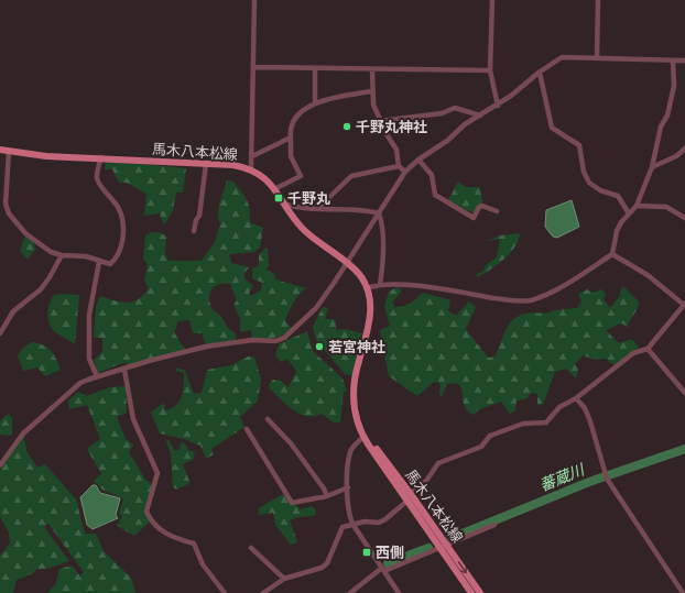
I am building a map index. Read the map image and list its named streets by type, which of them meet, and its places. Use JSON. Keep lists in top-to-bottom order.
{
  "streets": {
    "main road": ["馬木八本松線"]
  },
  "water": ["蕃蔵川"],
  "places": {
    "other": ["千野丸神社", "若宮神社"],
    "transit": ["千野丸", "西側"]
  }
}
